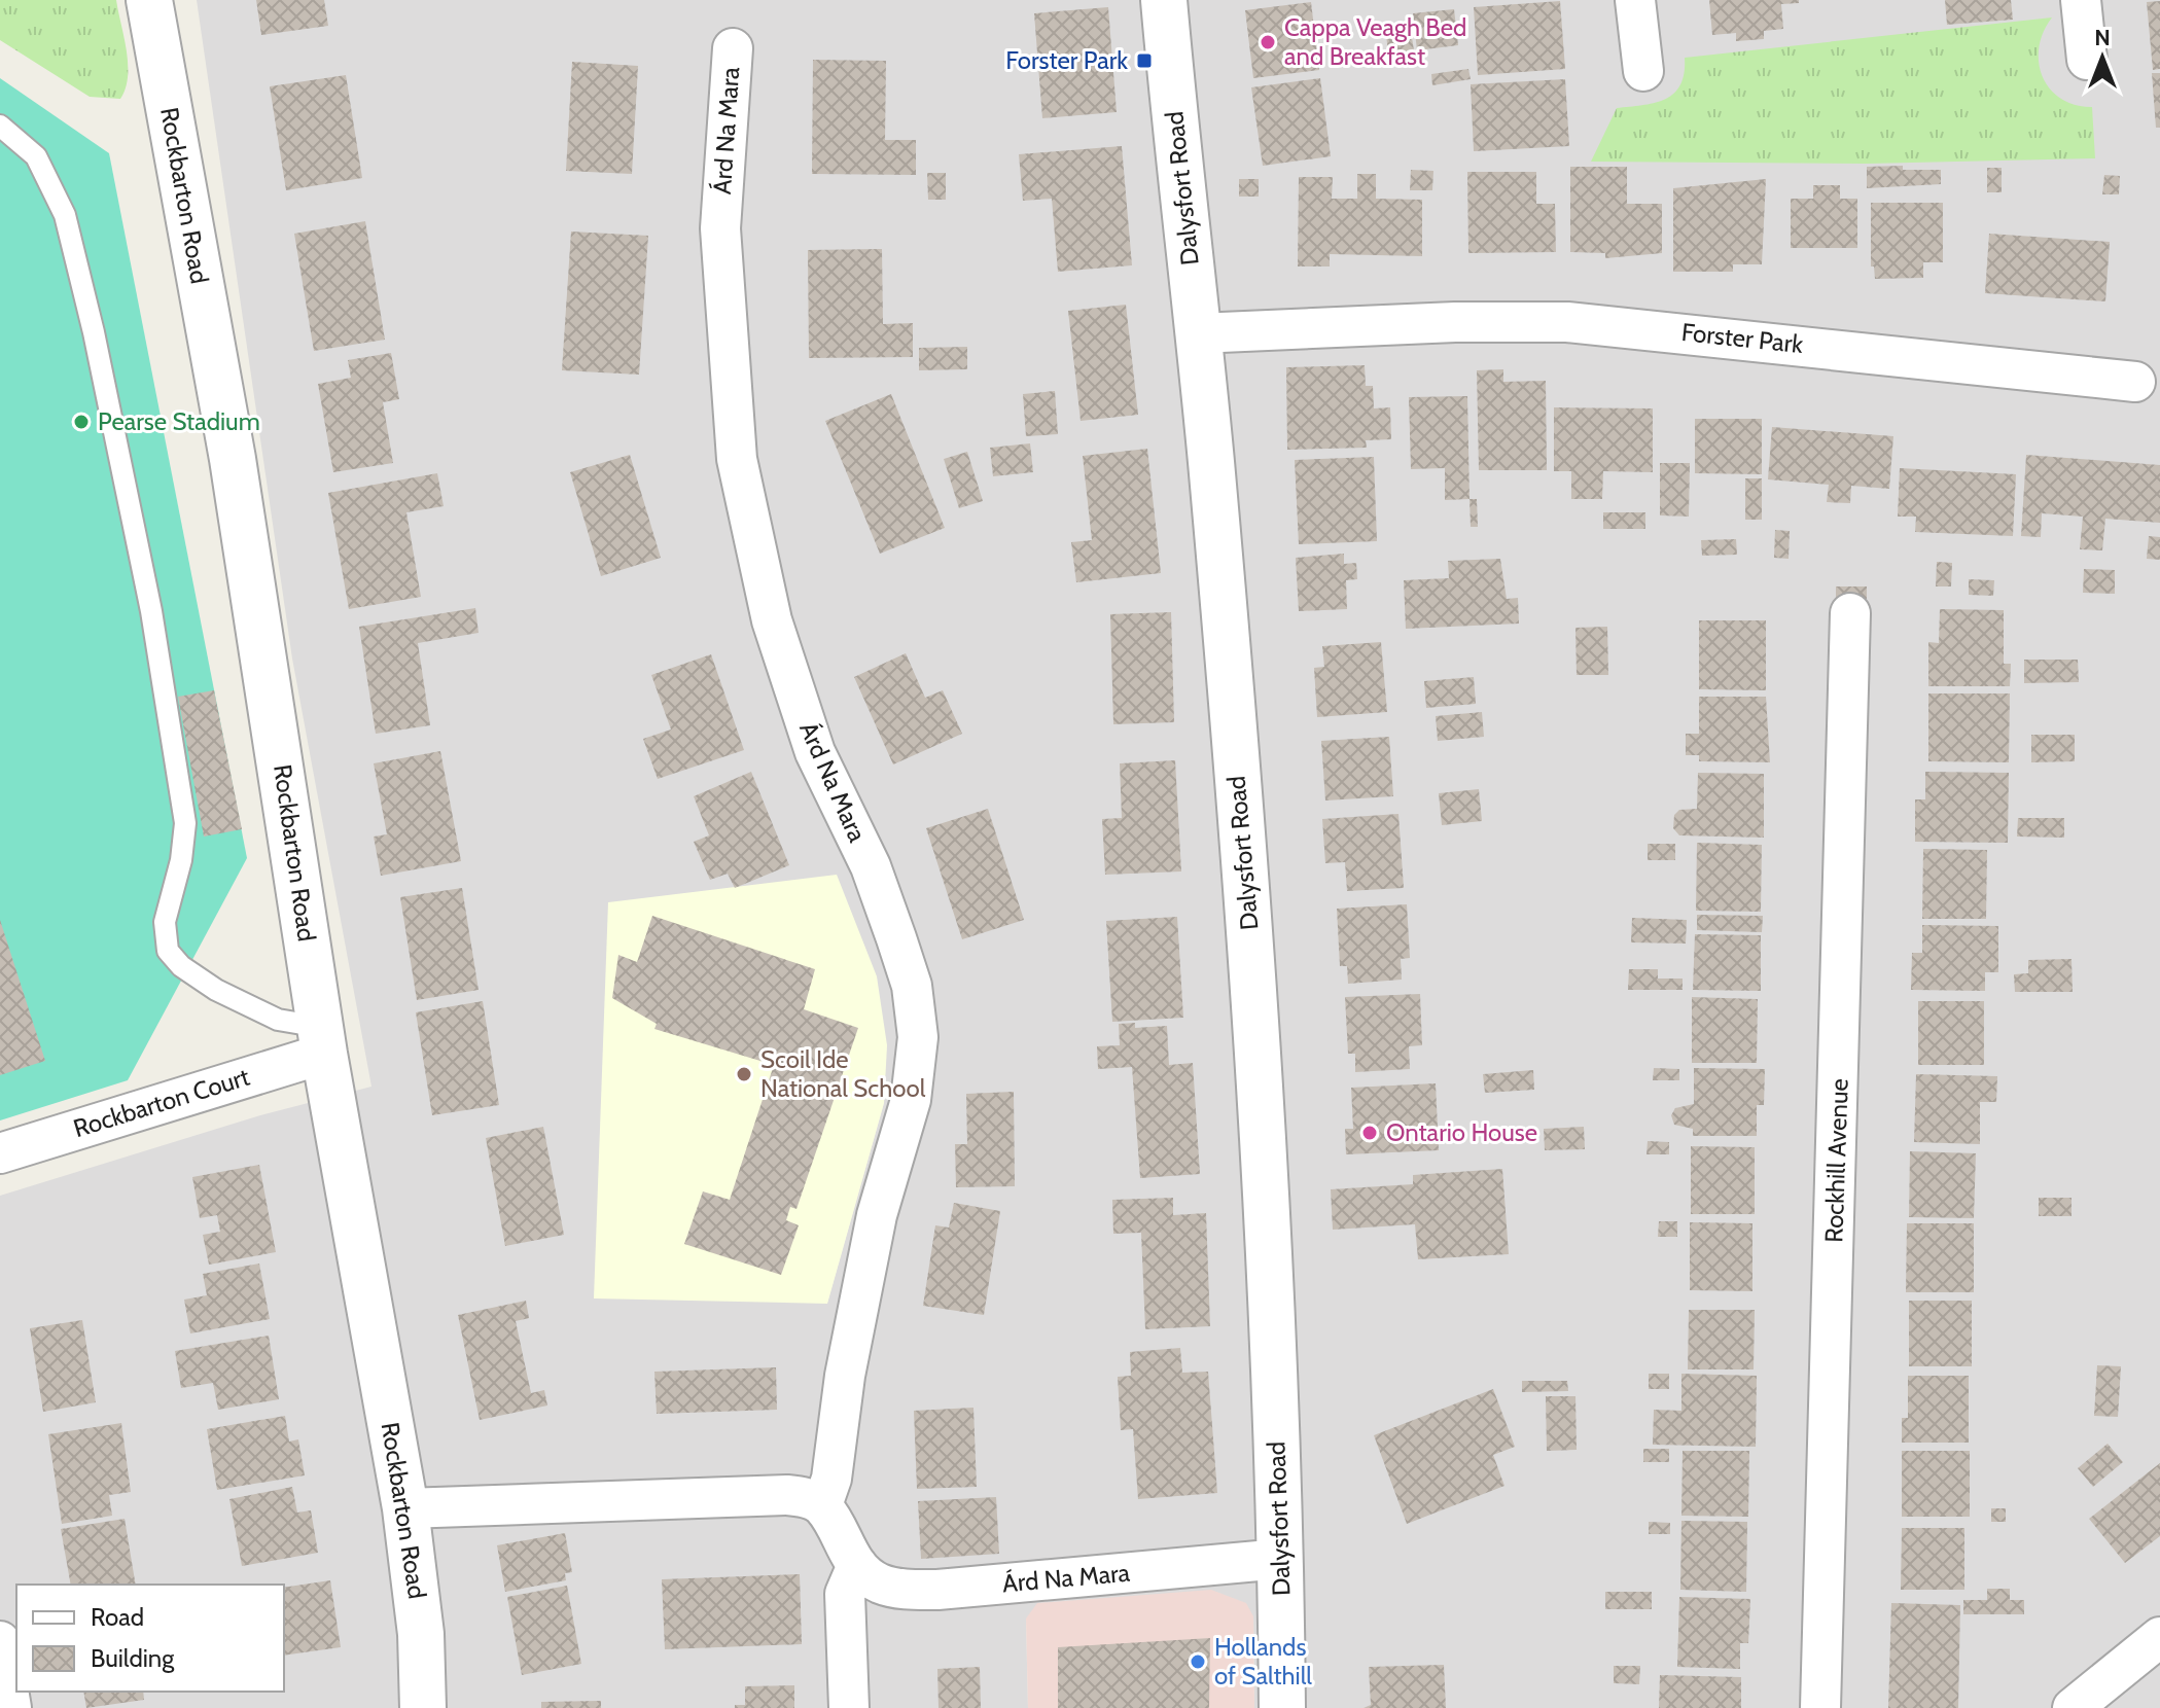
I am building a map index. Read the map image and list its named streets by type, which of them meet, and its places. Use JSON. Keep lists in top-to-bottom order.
{
  "streets": {
    "street": [
      "Árd Na Mara",
      "Dalysfort Road",
      "Rockbarton Road",
      "Forster Park",
      "Rockbarton Court",
      "Rockhill Avenue"
    ]
  },
  "crossings": [
    ["Árd Na Mara", "Dalysfort Road"],
    ["Dalysfort Road", "Forster Park"],
    ["Rockbarton Road", "Rockbarton Court"]
  ],
  "places": {
    "other": [
      "Cappa Veagh Bed and Breakfast",
      "Pearse Stadium",
      "Scoil Ide National School",
      "Ontario House",
      "Hollands of Salthill"
    ],
    "transit": ["Forster Park"]
  },
  "legend": ["Road", "Building"],
  "north": "top"
}
